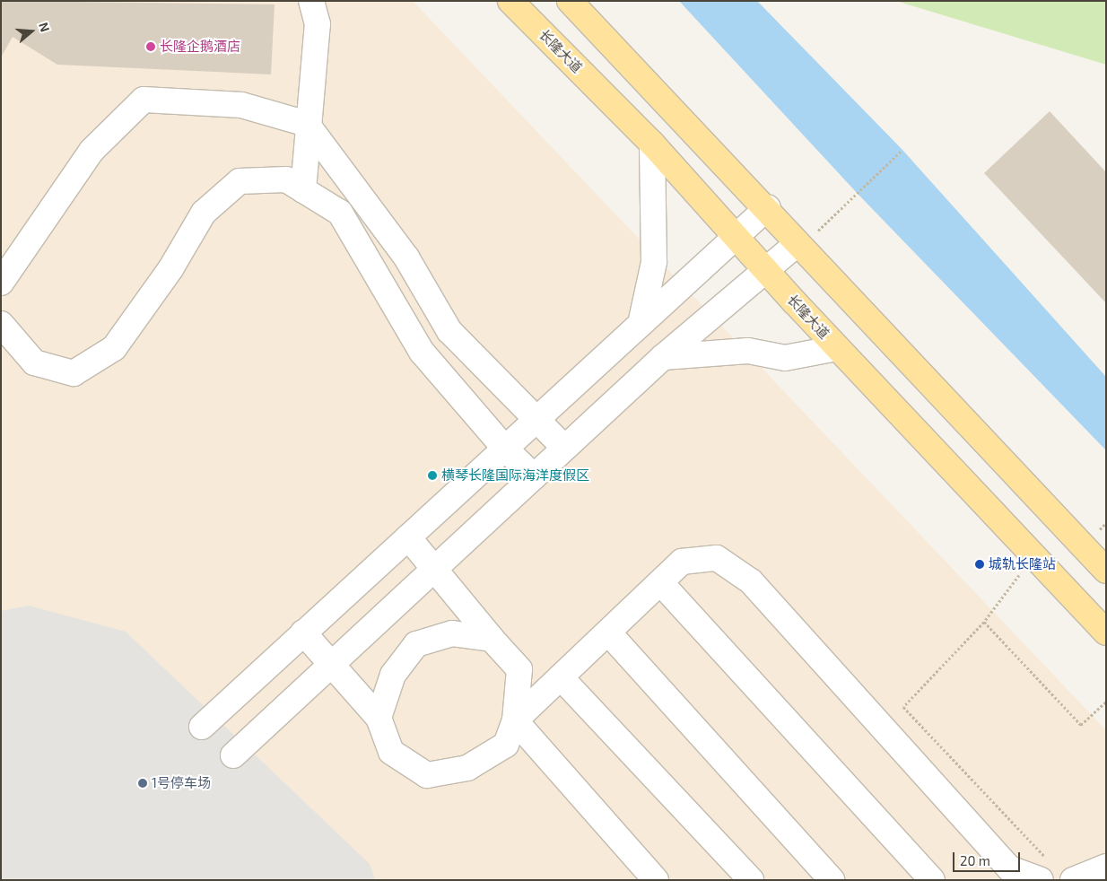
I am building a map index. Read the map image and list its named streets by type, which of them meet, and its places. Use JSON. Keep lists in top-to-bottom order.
{
  "streets": {
    "main road": ["长隆大道"]
  },
  "places": [
    "长隆企鹅酒店",
    "横琴长隆国际海洋度假区",
    "城轨长隆站",
    "1号停车场"
  ],
  "scale_bar": "20 m",
  "north": "right"
}
